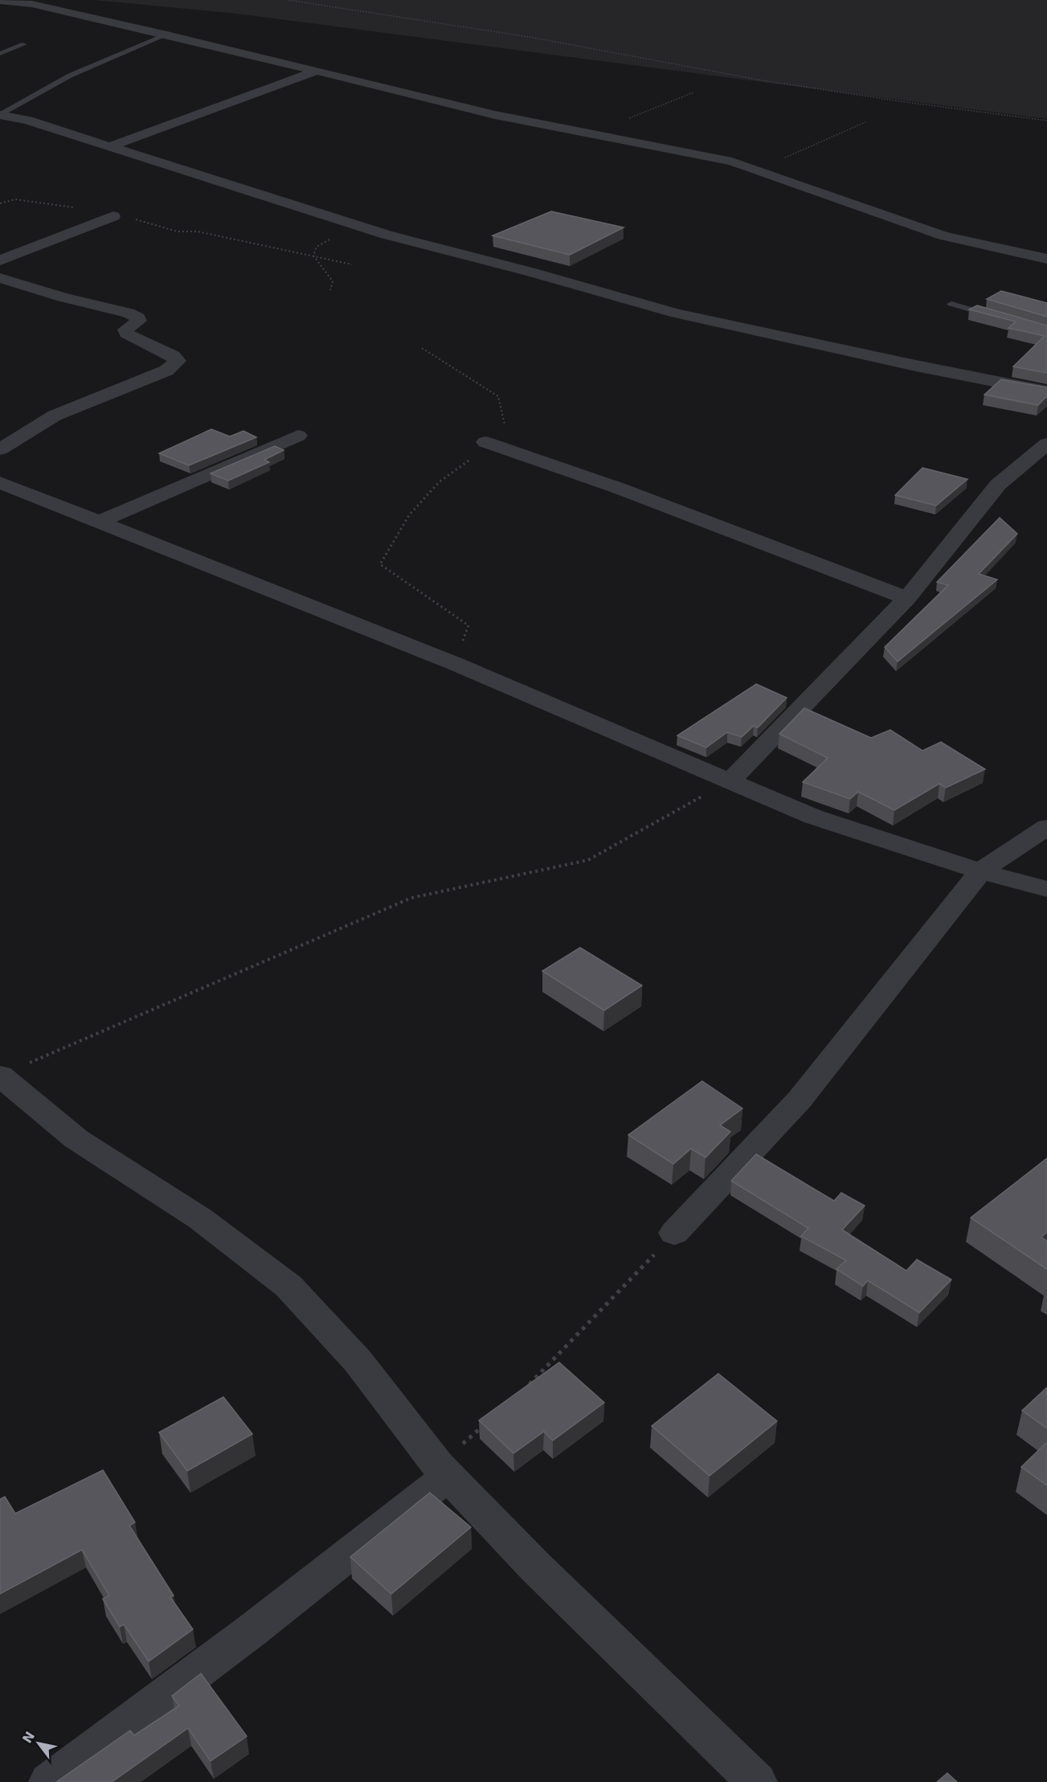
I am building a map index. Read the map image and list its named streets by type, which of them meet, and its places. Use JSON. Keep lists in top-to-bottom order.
{
  "north": "top left"
}
